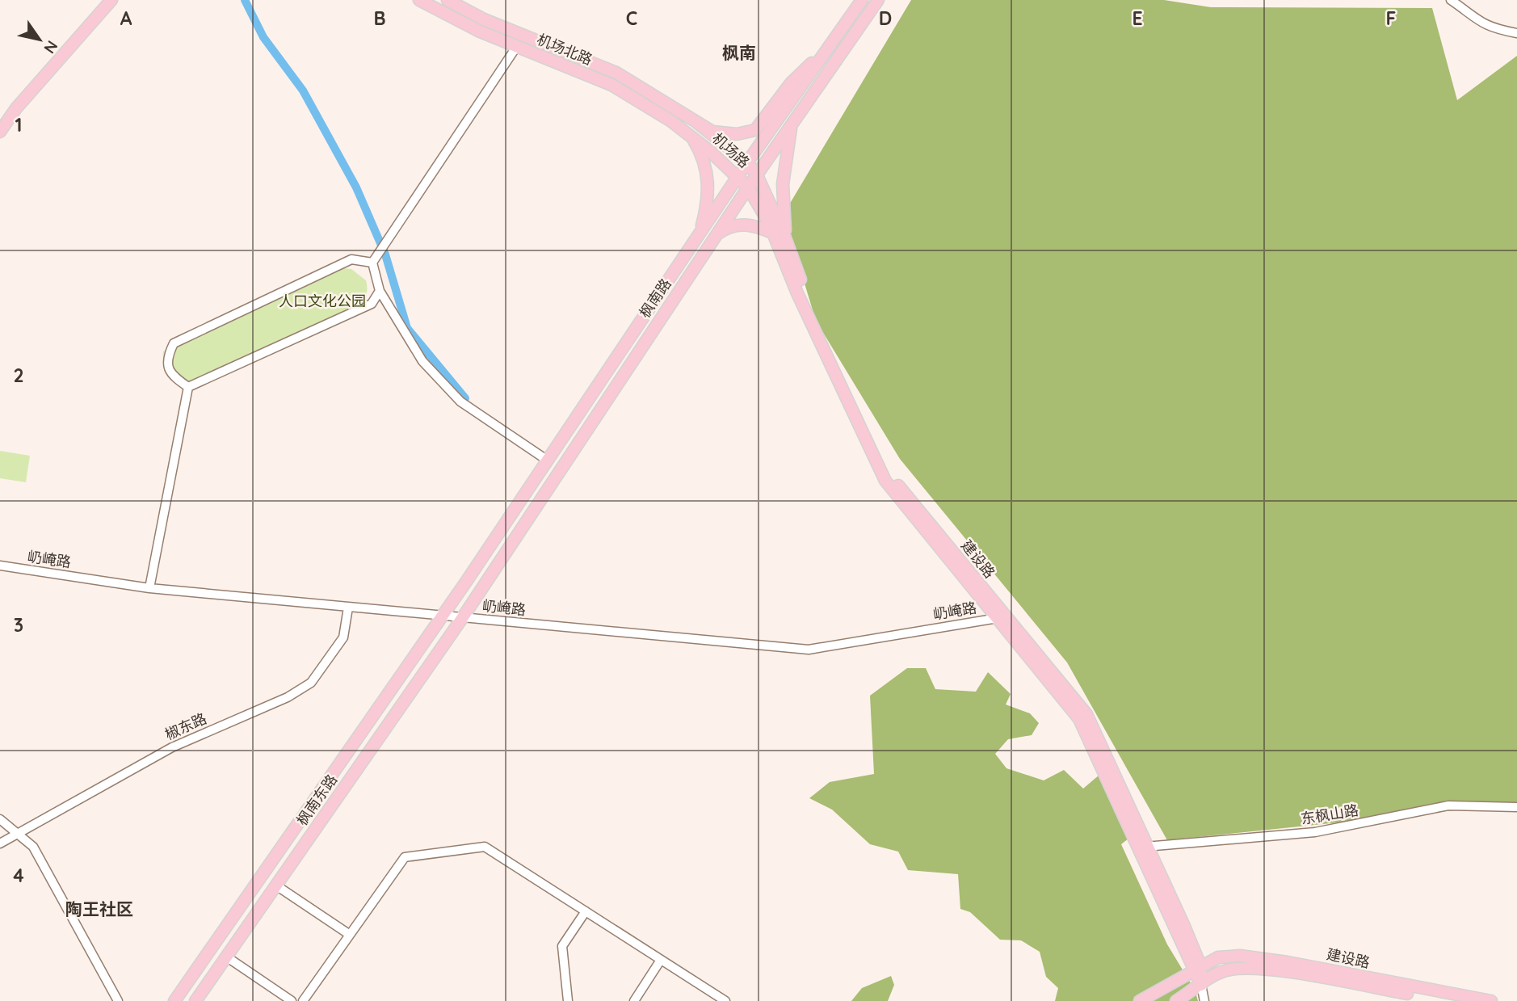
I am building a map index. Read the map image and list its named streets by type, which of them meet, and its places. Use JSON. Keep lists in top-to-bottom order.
{
  "streets": {
    "main road": [
      "机场北路",
      "机场路",
      "枫南路",
      "建设路",
      "枫南东路"
    ],
    "street": ["屷崦路", "椒东路", "东枫山路"]
  },
  "crossings": [
    ["机场北路", "机场路"],
    ["机场路", "枫南路"],
    ["机场路", "建设路"],
    ["枫南路", "屷崦路"],
    ["枫南路", "建设路"],
    ["枫南路", "枫南东路"],
    ["屷崦路", "建设路"],
    ["屷崦路", "椒东路"],
    ["屷崦路", "枫南东路"],
    ["建设路", "东枫山路"]
  ],
  "districts": ["枫南", "陶王社区"],
  "parks": ["人口文化公园"],
  "north": "bottom right",
  "grid": {
    "columns": [
      "A",
      "B",
      "C",
      "D",
      "E",
      "F"
    ],
    "rows": [
      "1",
      "2",
      "3",
      "4"
    ]
  }
}
